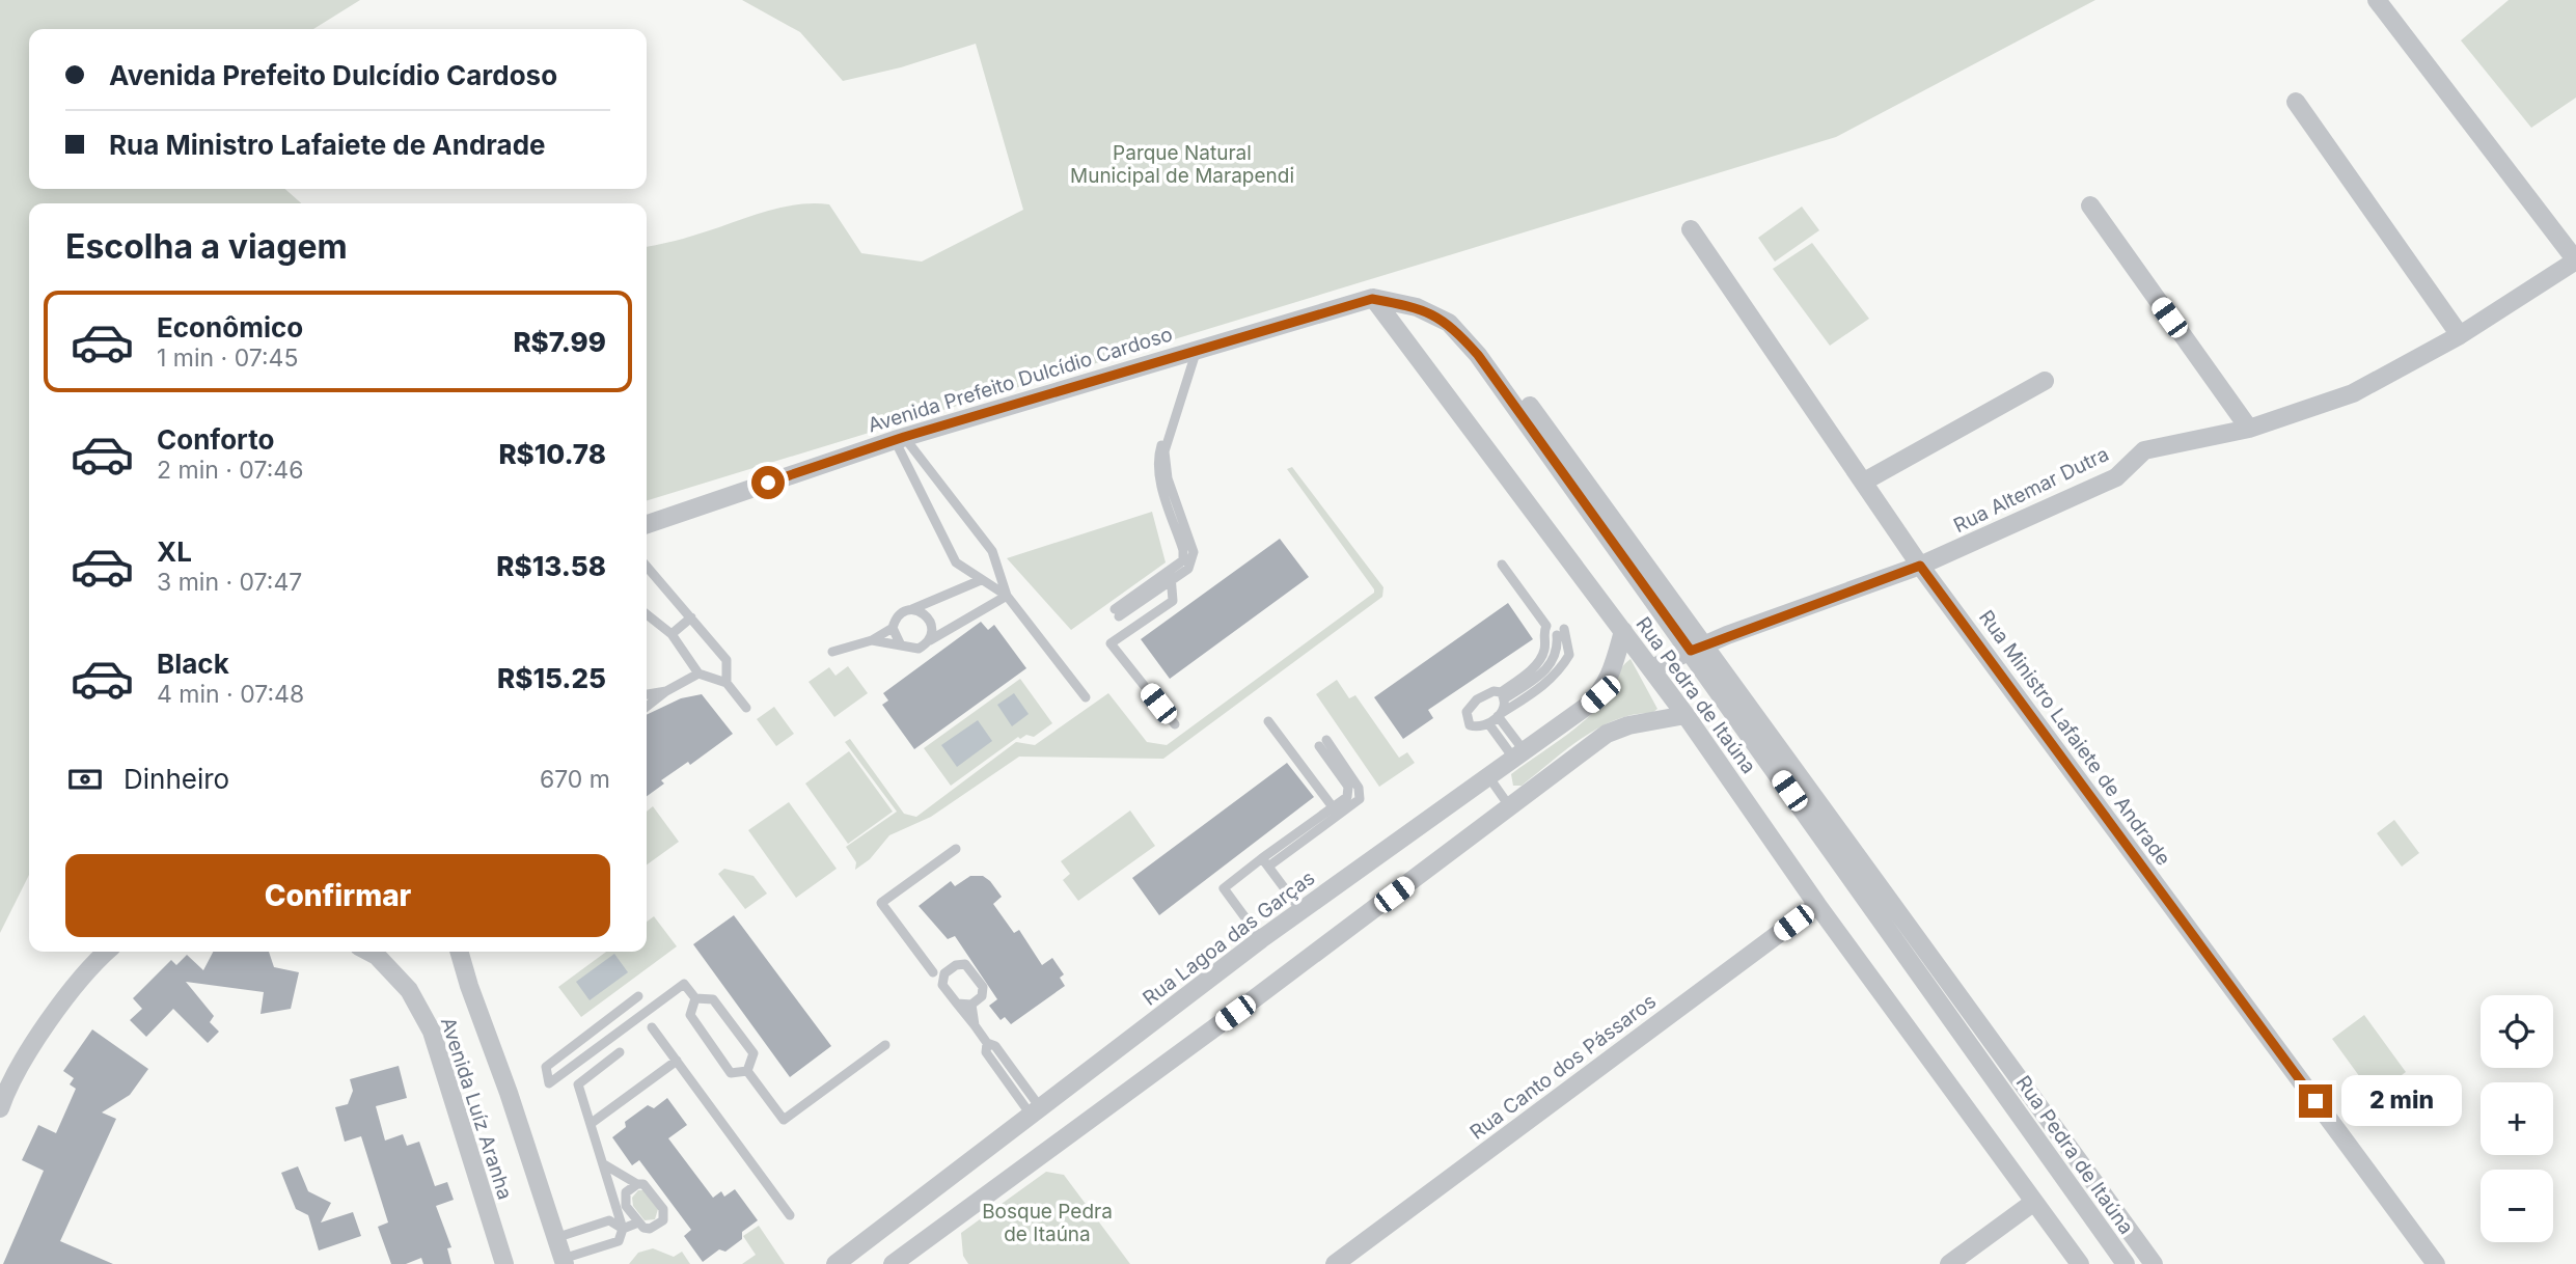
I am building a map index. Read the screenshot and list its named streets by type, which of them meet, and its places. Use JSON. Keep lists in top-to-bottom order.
{
  "streets": {
    "street": [
      "Avenida Prefeito Dulcídio Cardoso",
      "Rua Altemar Dutra",
      "Rua Pedra de Itaúna",
      "Rua Ministro Lafaiete de Andrade",
      "Rua Lagoa das Garças",
      "Rua Canto dos Pássaros",
      "Avenida Luíz Aranha"
    ]
  },
  "crossings": [
    ["Avenida Prefeito Dulcídio Cardoso", "Rua Pedra de Itaúna"],
    ["Rua Altemar Dutra", "Rua Pedra de Itaúna"],
    ["Rua Altemar Dutra", "Rua Ministro Lafaiete de Andrade"],
    ["Rua Pedra de Itaúna", "Rua Lagoa das Garças"],
    ["Rua Pedra de Itaúna", "Rua Canto dos Pássaros"]
  ],
  "parks": ["Parque Natural Municipal de Marapendi", "Bosque Pedra de Itaúna"],
  "page": {
    "banner": ["Avenida Prefeito Dulcídio Cardoso", "Rua Ministro Lafaiete de Andrade"],
    "heading": "Escolha a viagem",
    "list": [
      {
        "name": "Econômico",
        "note": "1 min · 07:45",
        "value": "R$7.99"
      },
      {
        "name": "Conforto",
        "note": "2 min · 07:46",
        "value": "R$10.78"
      },
      {
        "name": "XL",
        "note": "3 min · 07:47",
        "value": "R$13.58"
      },
      {
        "name": "Black",
        "note": "4 min · 07:48",
        "value": "R$15.25"
      }
    ],
    "pay": ["Dinheiro", "670 m"],
    "buttons": "Confirmar",
    "map_buttons": ["+", "−"],
    "bubble": "2 min"
  }
}
